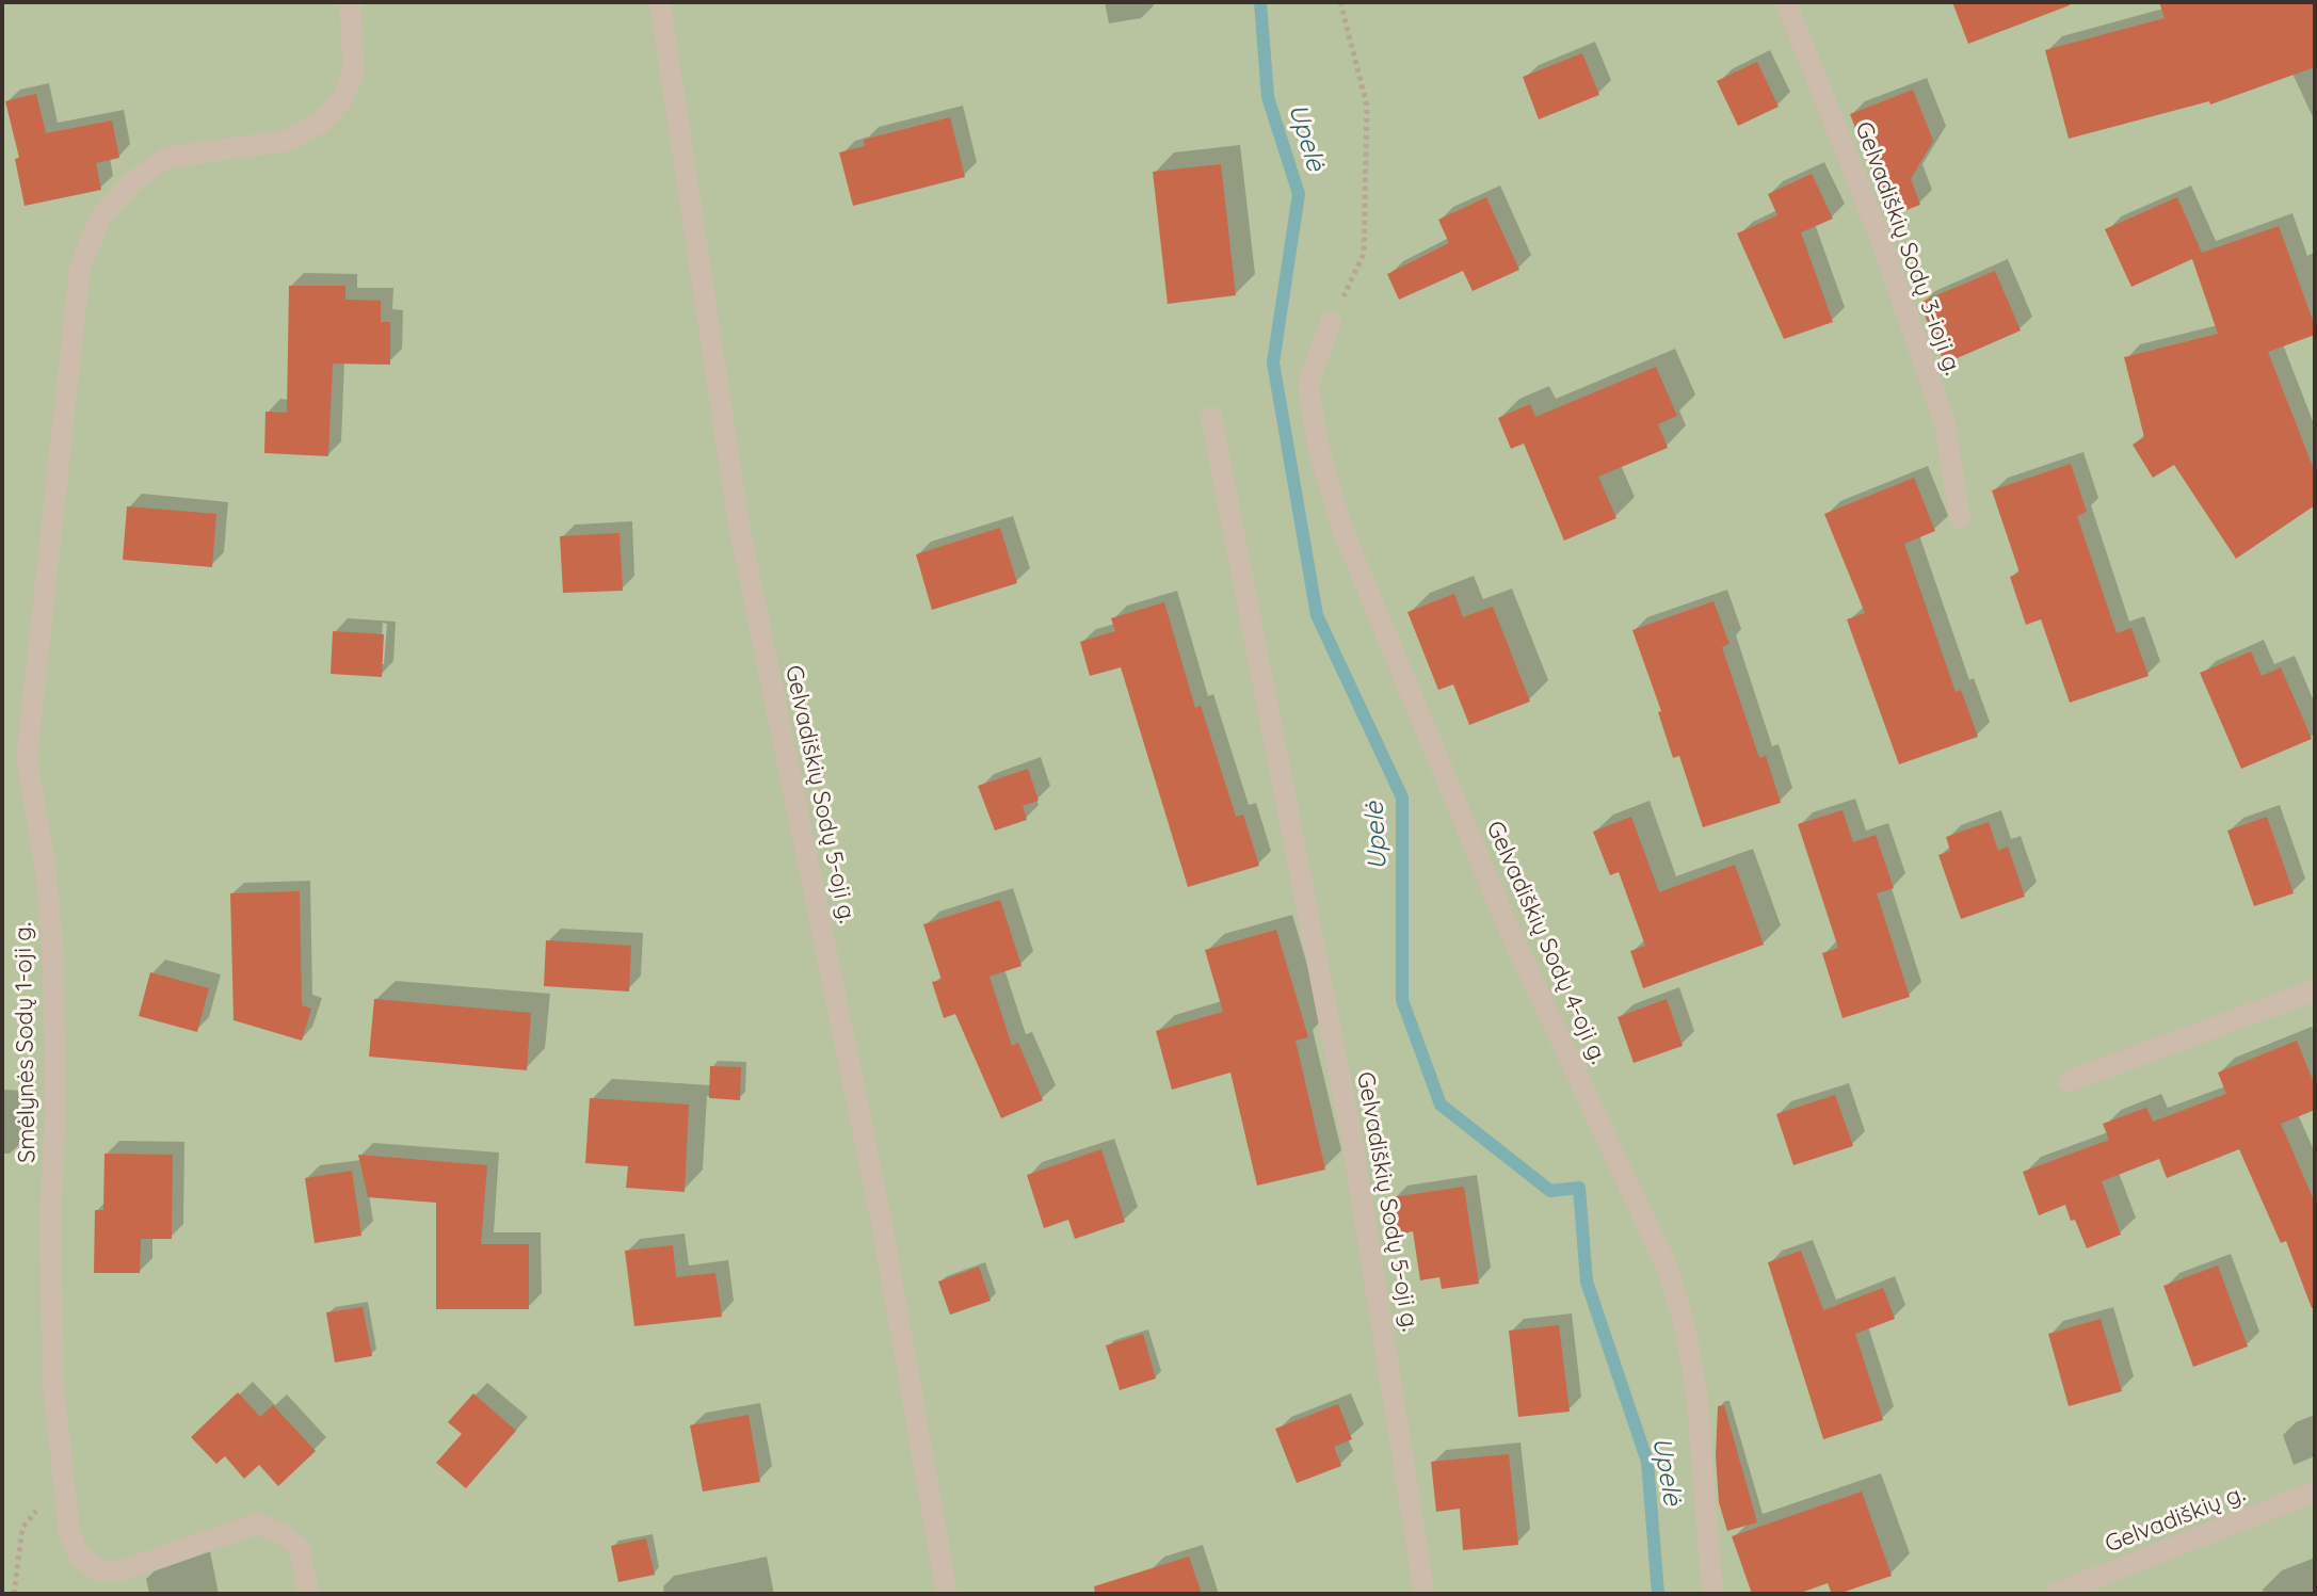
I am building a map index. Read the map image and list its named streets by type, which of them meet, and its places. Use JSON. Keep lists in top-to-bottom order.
{
  "streets": {
    "street": [
      "Gelvadiškių Sodų 3-ioji g.",
      "Gelvadiškių Sodų 5-oji g.",
      "Gelvadiškių Sodų 4-oji g.",
      "Smėlynės Sodų 1-oji g.",
      "Gelvadiškių g."
    ]
  },
  "water": ["Upelė"]
}
